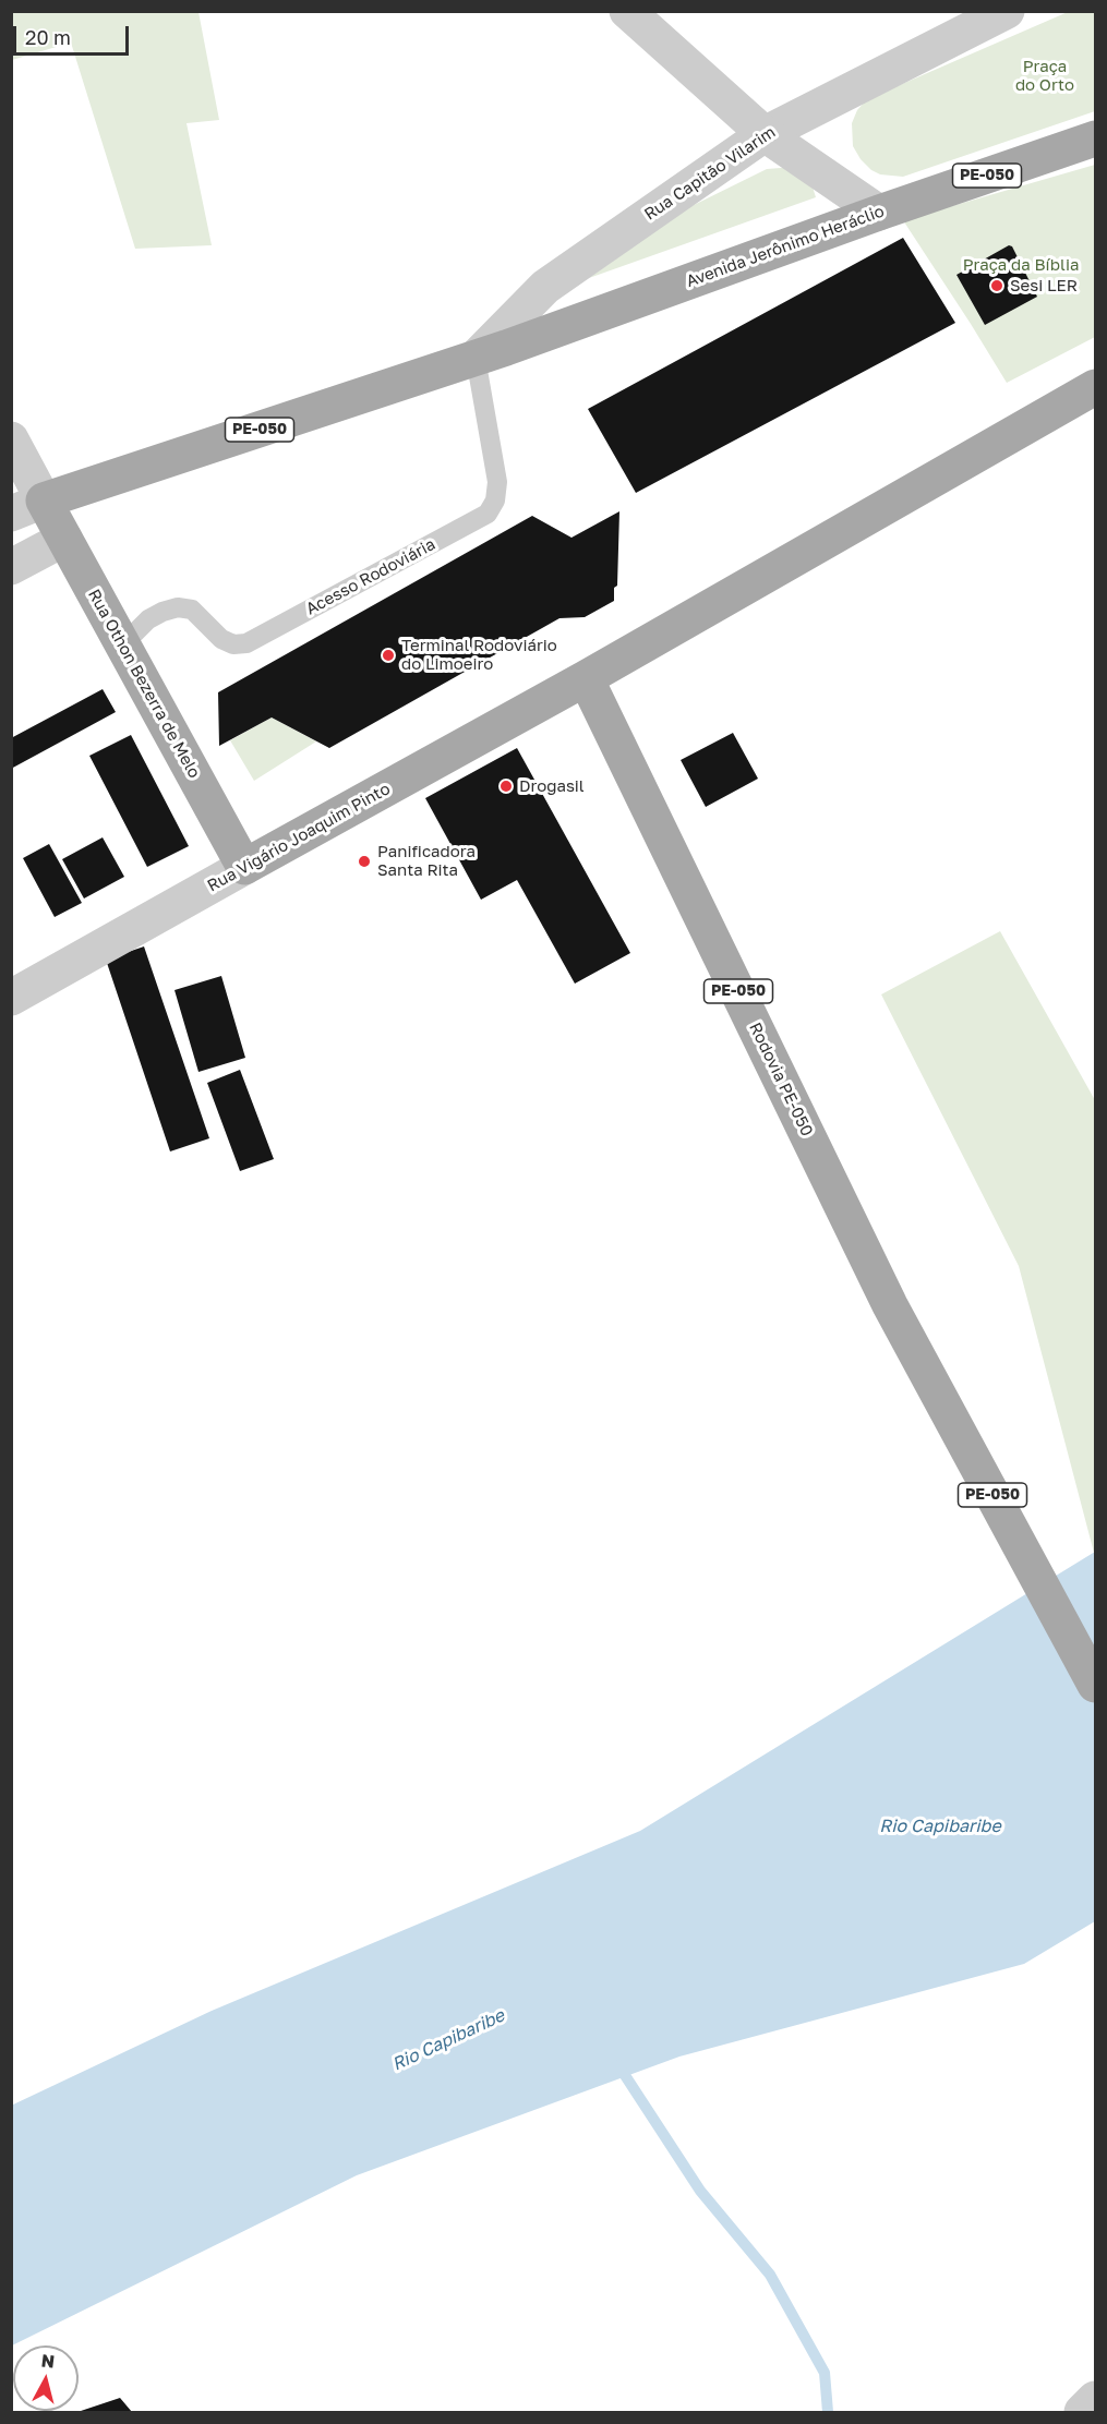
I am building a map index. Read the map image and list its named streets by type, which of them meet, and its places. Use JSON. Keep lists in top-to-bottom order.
{
  "streets": {
    "main road": [
      "PE-050",
      "Avenida Jerônimo Heráclio",
      "Rua Othon Bezerra de Melo",
      "Rua Vigário Joaquim Pinto",
      "Rodovia PE-050"
    ],
    "street": ["Rua Capitão Vilarim"],
    "lane": ["Acesso Rodoviária"]
  },
  "crossings": [
    ["Rua Capitão Vilarim", "PE-050"],
    ["Rua Capitão Vilarim", "Avenida Jerônimo Heráclio"],
    ["Rua Capitão Vilarim", "Acesso Rodoviária"],
    ["PE-050", "Avenida Jerônimo Heráclio"],
    ["PE-050", "Acesso Rodoviária"],
    ["PE-050", "Rua Othon Bezerra de Melo"],
    ["Avenida Jerônimo Heráclio", "Acesso Rodoviária"],
    ["Acesso Rodoviária", "Rua Othon Bezerra de Melo"],
    ["Rua Othon Bezerra de Melo", "Rua Vigário Joaquim Pinto"],
    ["Rua Vigário Joaquim Pinto", "Rodovia PE-050"]
  ],
  "water": ["Rio Capibaribe"],
  "parks": ["Praça do Orto", "Praça da Bíblia"],
  "places": [
    "Sesi LER",
    "Terminal Rodoviário do Limoeiro",
    "Drogasil",
    "Panificadora Santa Rita"
  ],
  "scale_bar": "20 m",
  "north": "top"
}
